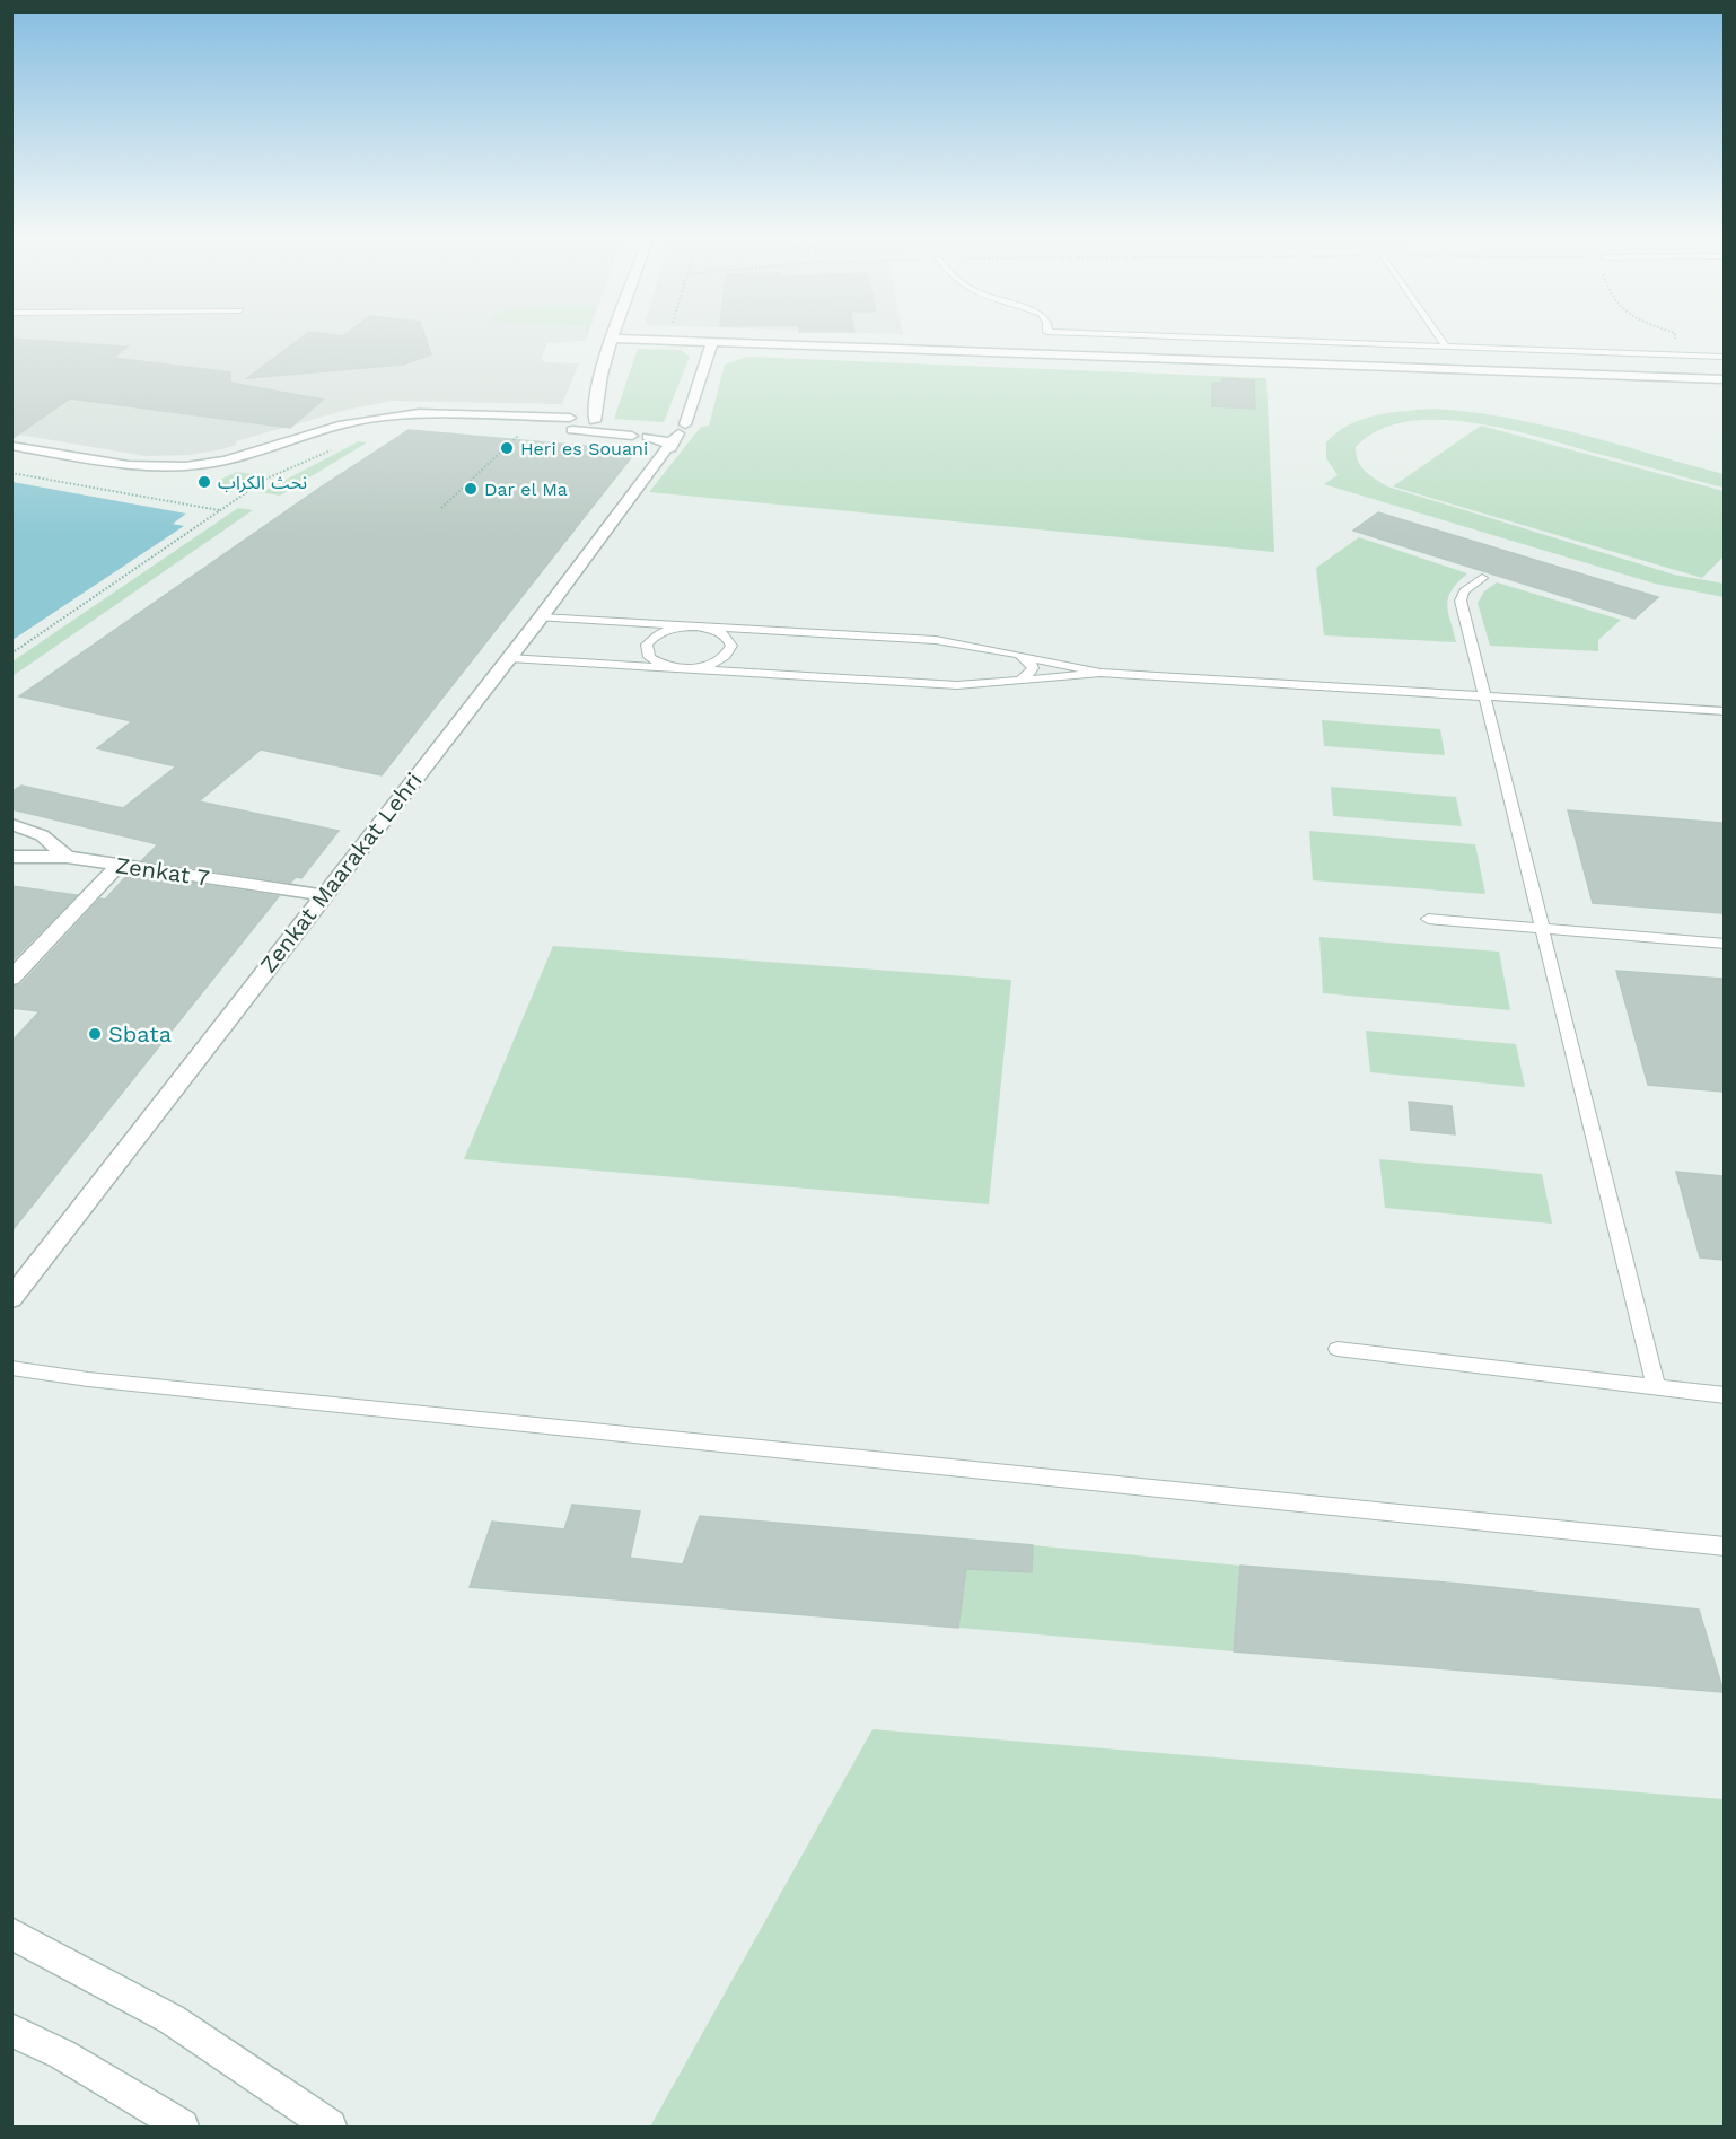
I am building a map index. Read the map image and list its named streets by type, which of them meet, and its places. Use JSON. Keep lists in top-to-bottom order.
{
  "streets": {
    "street": ["Zenkat 7", "Zenkat Maarakat Lehri"]
  },
  "crossings": [
    ["Zenkat 7", "Zenkat Maarakat Lehri"]
  ],
  "places": [
    "Heri es Souani",
    "نحث الكراب",
    "Dar el Ma",
    "Sbata"
  ]
}
